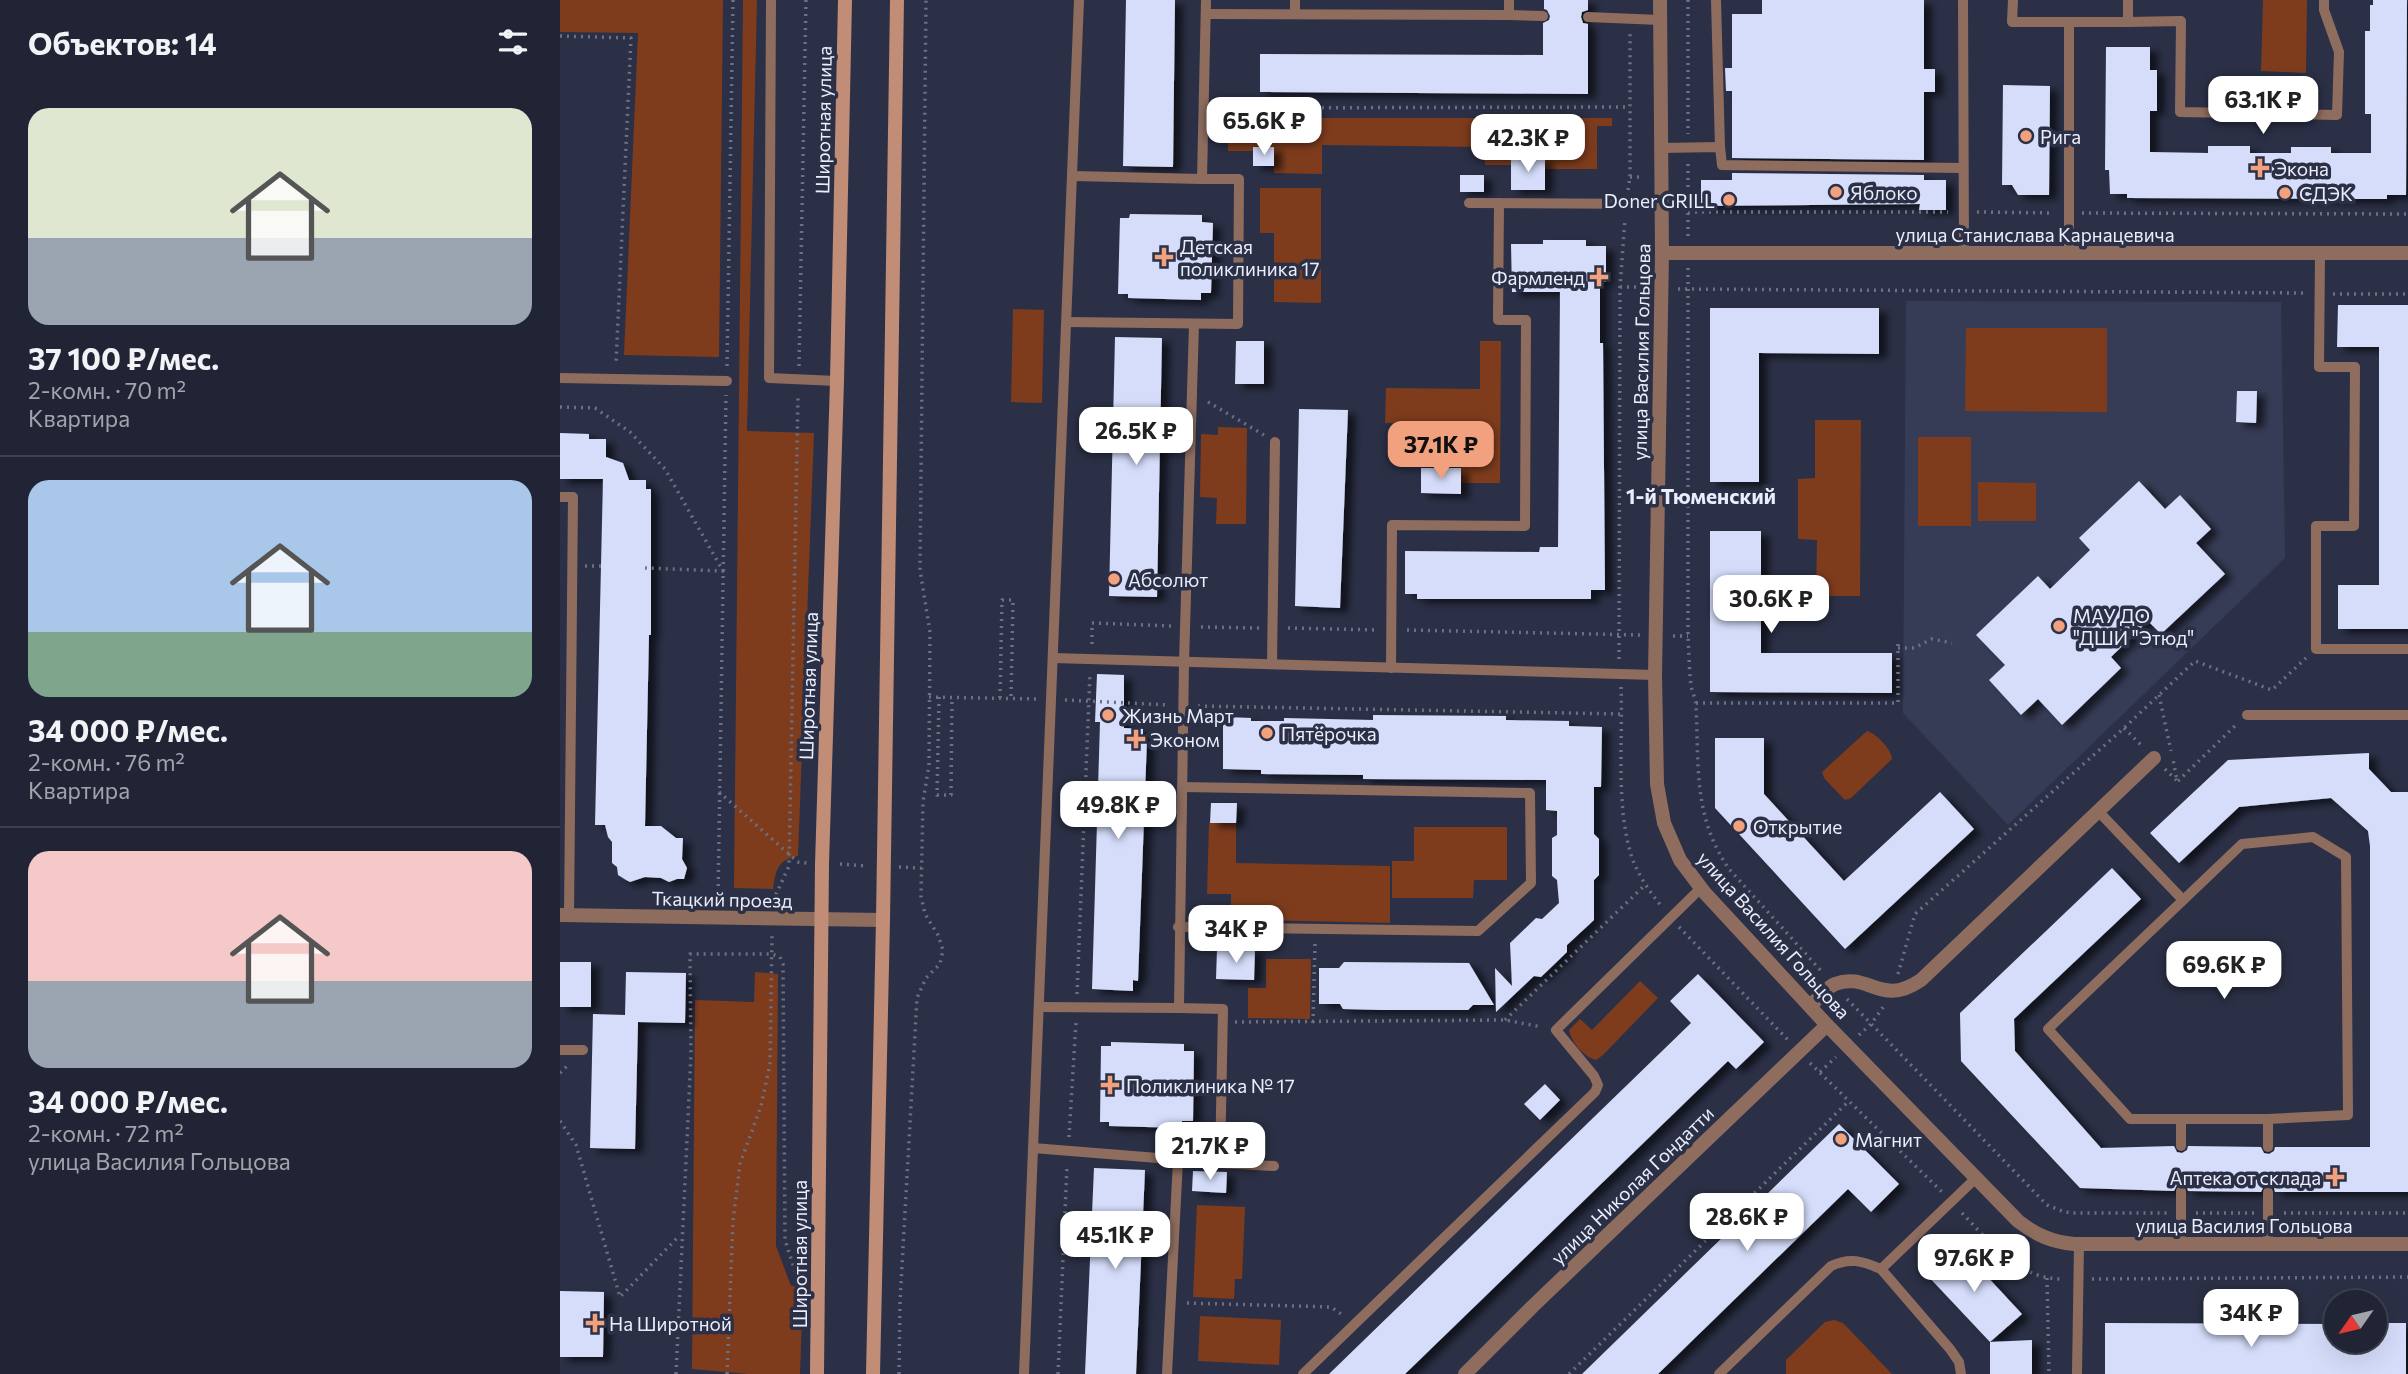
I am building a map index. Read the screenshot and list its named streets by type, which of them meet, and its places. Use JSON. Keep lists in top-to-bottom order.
{
  "streets": {
    "main road": ["Широтная улица"],
    "street": [
      "улица Станислава Карнацевича",
      "улица Василия Гольцова",
      "Ткацкий проезд",
      "улица Николая Гондатти"
    ]
  },
  "crossings": [
    ["Широтная улица", "Ткацкий проезд"],
    ["улица Станислава Карнацевича", "улица Василия Гольцова"],
    ["улица Василия Гольцова", "улица Николая Гондатти"]
  ],
  "districts": ["1-й Тюменский"],
  "places": {
    "other": [
      "Рига",
      "Яблоко",
      "СДЭК",
      "Doner GRILL",
      "Абсолют",
      "МАУ ДО \"ДШИ \"Этюд\"",
      "Жизнь Март",
      "Пятёрочка",
      "Открытие",
      "Магнит"
    ],
    "health": [
      "Экона",
      "Детская поликлиника 17",
      "Фармленд",
      "Эконом",
      "Поликлиника № 17",
      "Аптека от склада",
      "На Широтной"
    ]
  },
  "north": "bottom left",
  "page": {
    "heading": "Объектов: 14",
    "price": [
      "63.1K ₽",
      "65.6K ₽",
      "42.3K ₽",
      "26.5K ₽",
      "37.1K ₽",
      "30.6K ₽",
      "49.8K ₽",
      "34K ₽",
      "69.6K ₽",
      "21.7K ₽",
      "28.6K ₽",
      "45.1K ₽",
      "97.6K ₽",
      "34K ₽"
    ],
    "list": [
      {
        "name": "37 100 ₽/мес.",
        "note": "2-комн. · 70 m² · Квартира"
      },
      {
        "name": "34 000 ₽/мес.",
        "note": "2-комн. · 76 m² · Квартира"
      },
      {
        "name": "34 000 ₽/мес.",
        "note": "2-комн. · 72 m² · улица Василия Гольцова"
      }
    ]
  }
}
